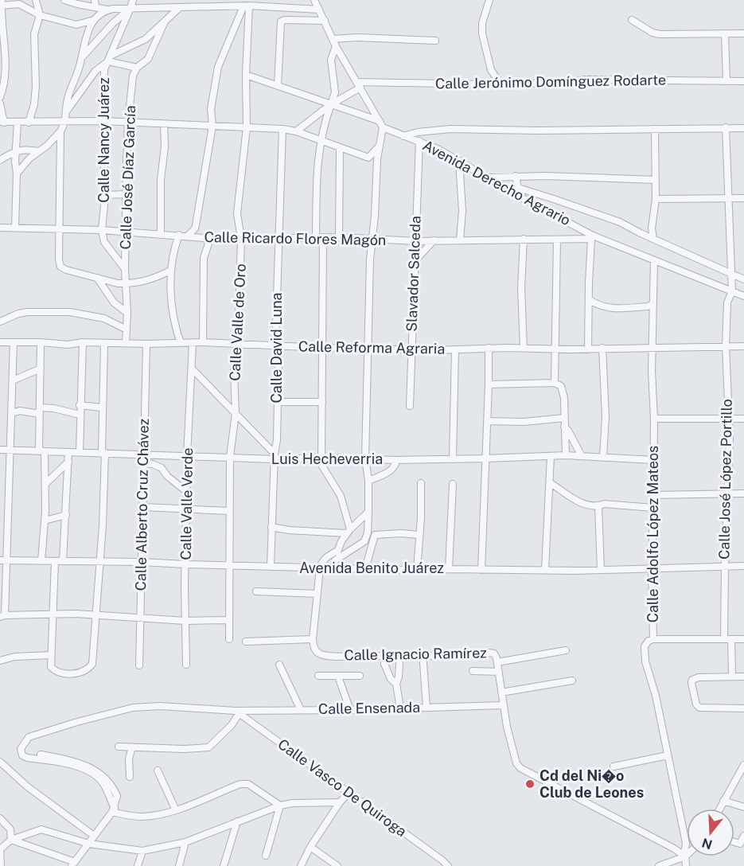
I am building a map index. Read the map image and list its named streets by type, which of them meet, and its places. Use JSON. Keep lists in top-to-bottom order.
{
  "streets": {
    "street": [
      "Calle Jerónimo Domínguez Rodarte",
      "Calle Nancy Juárez",
      "Calle José Díaz García",
      "Avenida Derecho Agrario",
      "Calle Ricardo Flores Magón",
      "Slavador Salceda",
      "Calle Valle de Oro",
      "Calle David Luna",
      "Calle Reforma Agraria",
      "Luis Hecheverria",
      "Calle José López Portillo",
      "Calle Valle Verde",
      "Calle Alberto Cruz Chávez",
      "Calle Adolfo López Mateos",
      "Avenida Benito Juárez",
      "Calle Ignacio Ramírez",
      "Calle Ensenada",
      "Calle Vasco De Quiroga"
    ]
  },
  "crossings": [
    ["Calle Nancy Juárez", "Calle José Díaz García"],
    ["Calle Nancy Juárez", "Calle Ricardo Flores Magón"],
    ["Calle José Díaz García", "Calle Ricardo Flores Magón"],
    ["Calle José Díaz García", "Calle Reforma Agraria"],
    ["Avenida Derecho Agrario", "Calle Ricardo Flores Magón"],
    ["Avenida Derecho Agrario", "Slavador Salceda"],
    ["Avenida Derecho Agrario", "Calle José López Portillo"],
    ["Avenida Derecho Agrario", "Calle Adolfo López Mateos"],
    ["Calle Ricardo Flores Magón", "Slavador Salceda"],
    ["Calle Ricardo Flores Magón", "Calle Valle de Oro"],
    ["Calle Ricardo Flores Magón", "Calle David Luna"],
    ["Slavador Salceda", "Calle Reforma Agraria"],
    ["Calle Valle de Oro", "Calle Reforma Agraria"],
    ["Calle Valle de Oro", "Luis Hecheverria"],
    ["Calle Valle de Oro", "Avenida Benito Juárez"],
    ["Calle David Luna", "Calle Reforma Agraria"],
    ["Calle David Luna", "Luis Hecheverria"],
    ["Calle David Luna", "Avenida Benito Juárez"],
    ["Calle Reforma Agraria", "Calle José López Portillo"],
    ["Calle Reforma Agraria", "Calle Valle Verde"],
    ["Calle Reforma Agraria", "Calle Alberto Cruz Chávez"],
    ["Calle Reforma Agraria", "Calle Adolfo López Mateos"],
    ["Luis Hecheverria", "Calle Valle Verde"],
    ["Luis Hecheverria", "Calle Alberto Cruz Chávez"],
    ["Luis Hecheverria", "Calle Adolfo López Mateos"],
    ["Calle José López Portillo", "Avenida Benito Juárez"],
    ["Calle Valle Verde", "Avenida Benito Juárez"],
    ["Calle Alberto Cruz Chávez", "Avenida Benito Juárez"],
    ["Calle Adolfo López Mateos", "Avenida Benito Juárez"],
    ["Calle Adolfo López Mateos", "Calle Ignacio Ramírez"],
    ["Calle Ignacio Ramírez", "Calle Ensenada"],
    ["Calle Ensenada", "Calle Vasco De Quiroga"]
  ],
  "places": ["Cd del Ni�o Club de Leones"],
  "north": "bottom"
}
